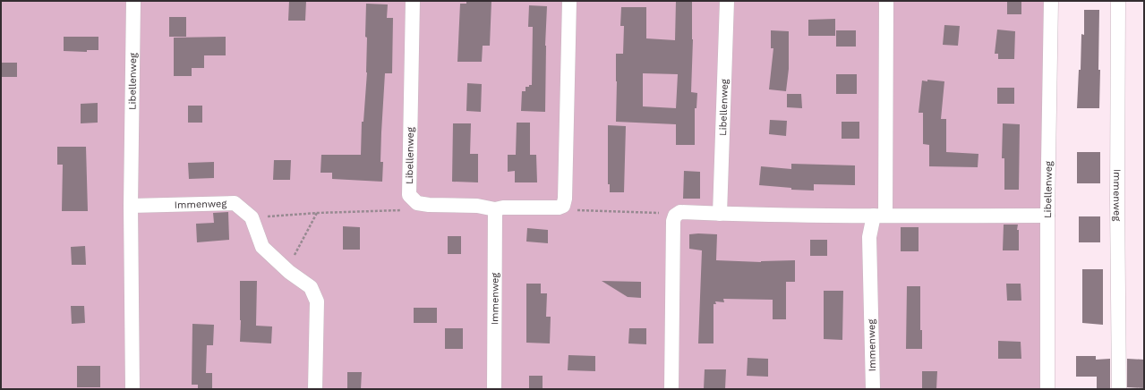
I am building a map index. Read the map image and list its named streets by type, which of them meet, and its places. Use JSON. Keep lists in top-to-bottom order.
{
  "streets": {
    "street": ["Libellenweg", "Immenweg"]
  },
  "crossings": [
    ["Libellenweg", "Immenweg"]
  ]
}
